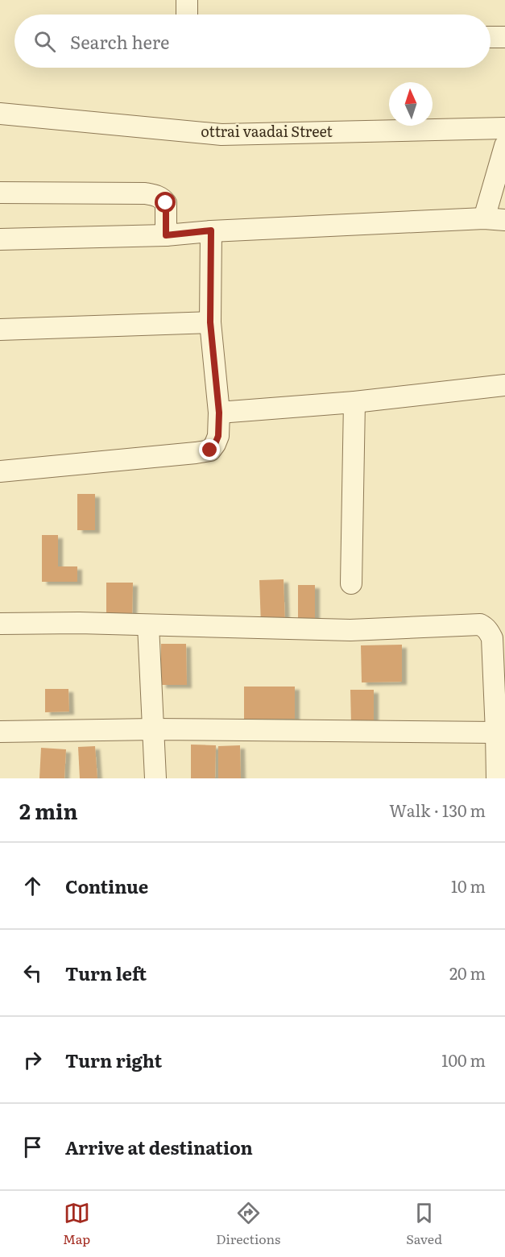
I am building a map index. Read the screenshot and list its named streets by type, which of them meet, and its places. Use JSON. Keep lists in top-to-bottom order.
{
  "streets": {
    "street": ["ottrai vaadai Street"]
  },
  "north": "top",
  "page": {
    "search": "Search here",
    "heading": ["2 min", "Walk · 130 m"],
    "list": [
      ["Continue", "10 m"],
      ["Turn left", "20 m"],
      ["Turn right", "100 m"],
      "Arrive at destination"
    ],
    "nav": ["Map", "Directions", "Saved"]
  }
}
